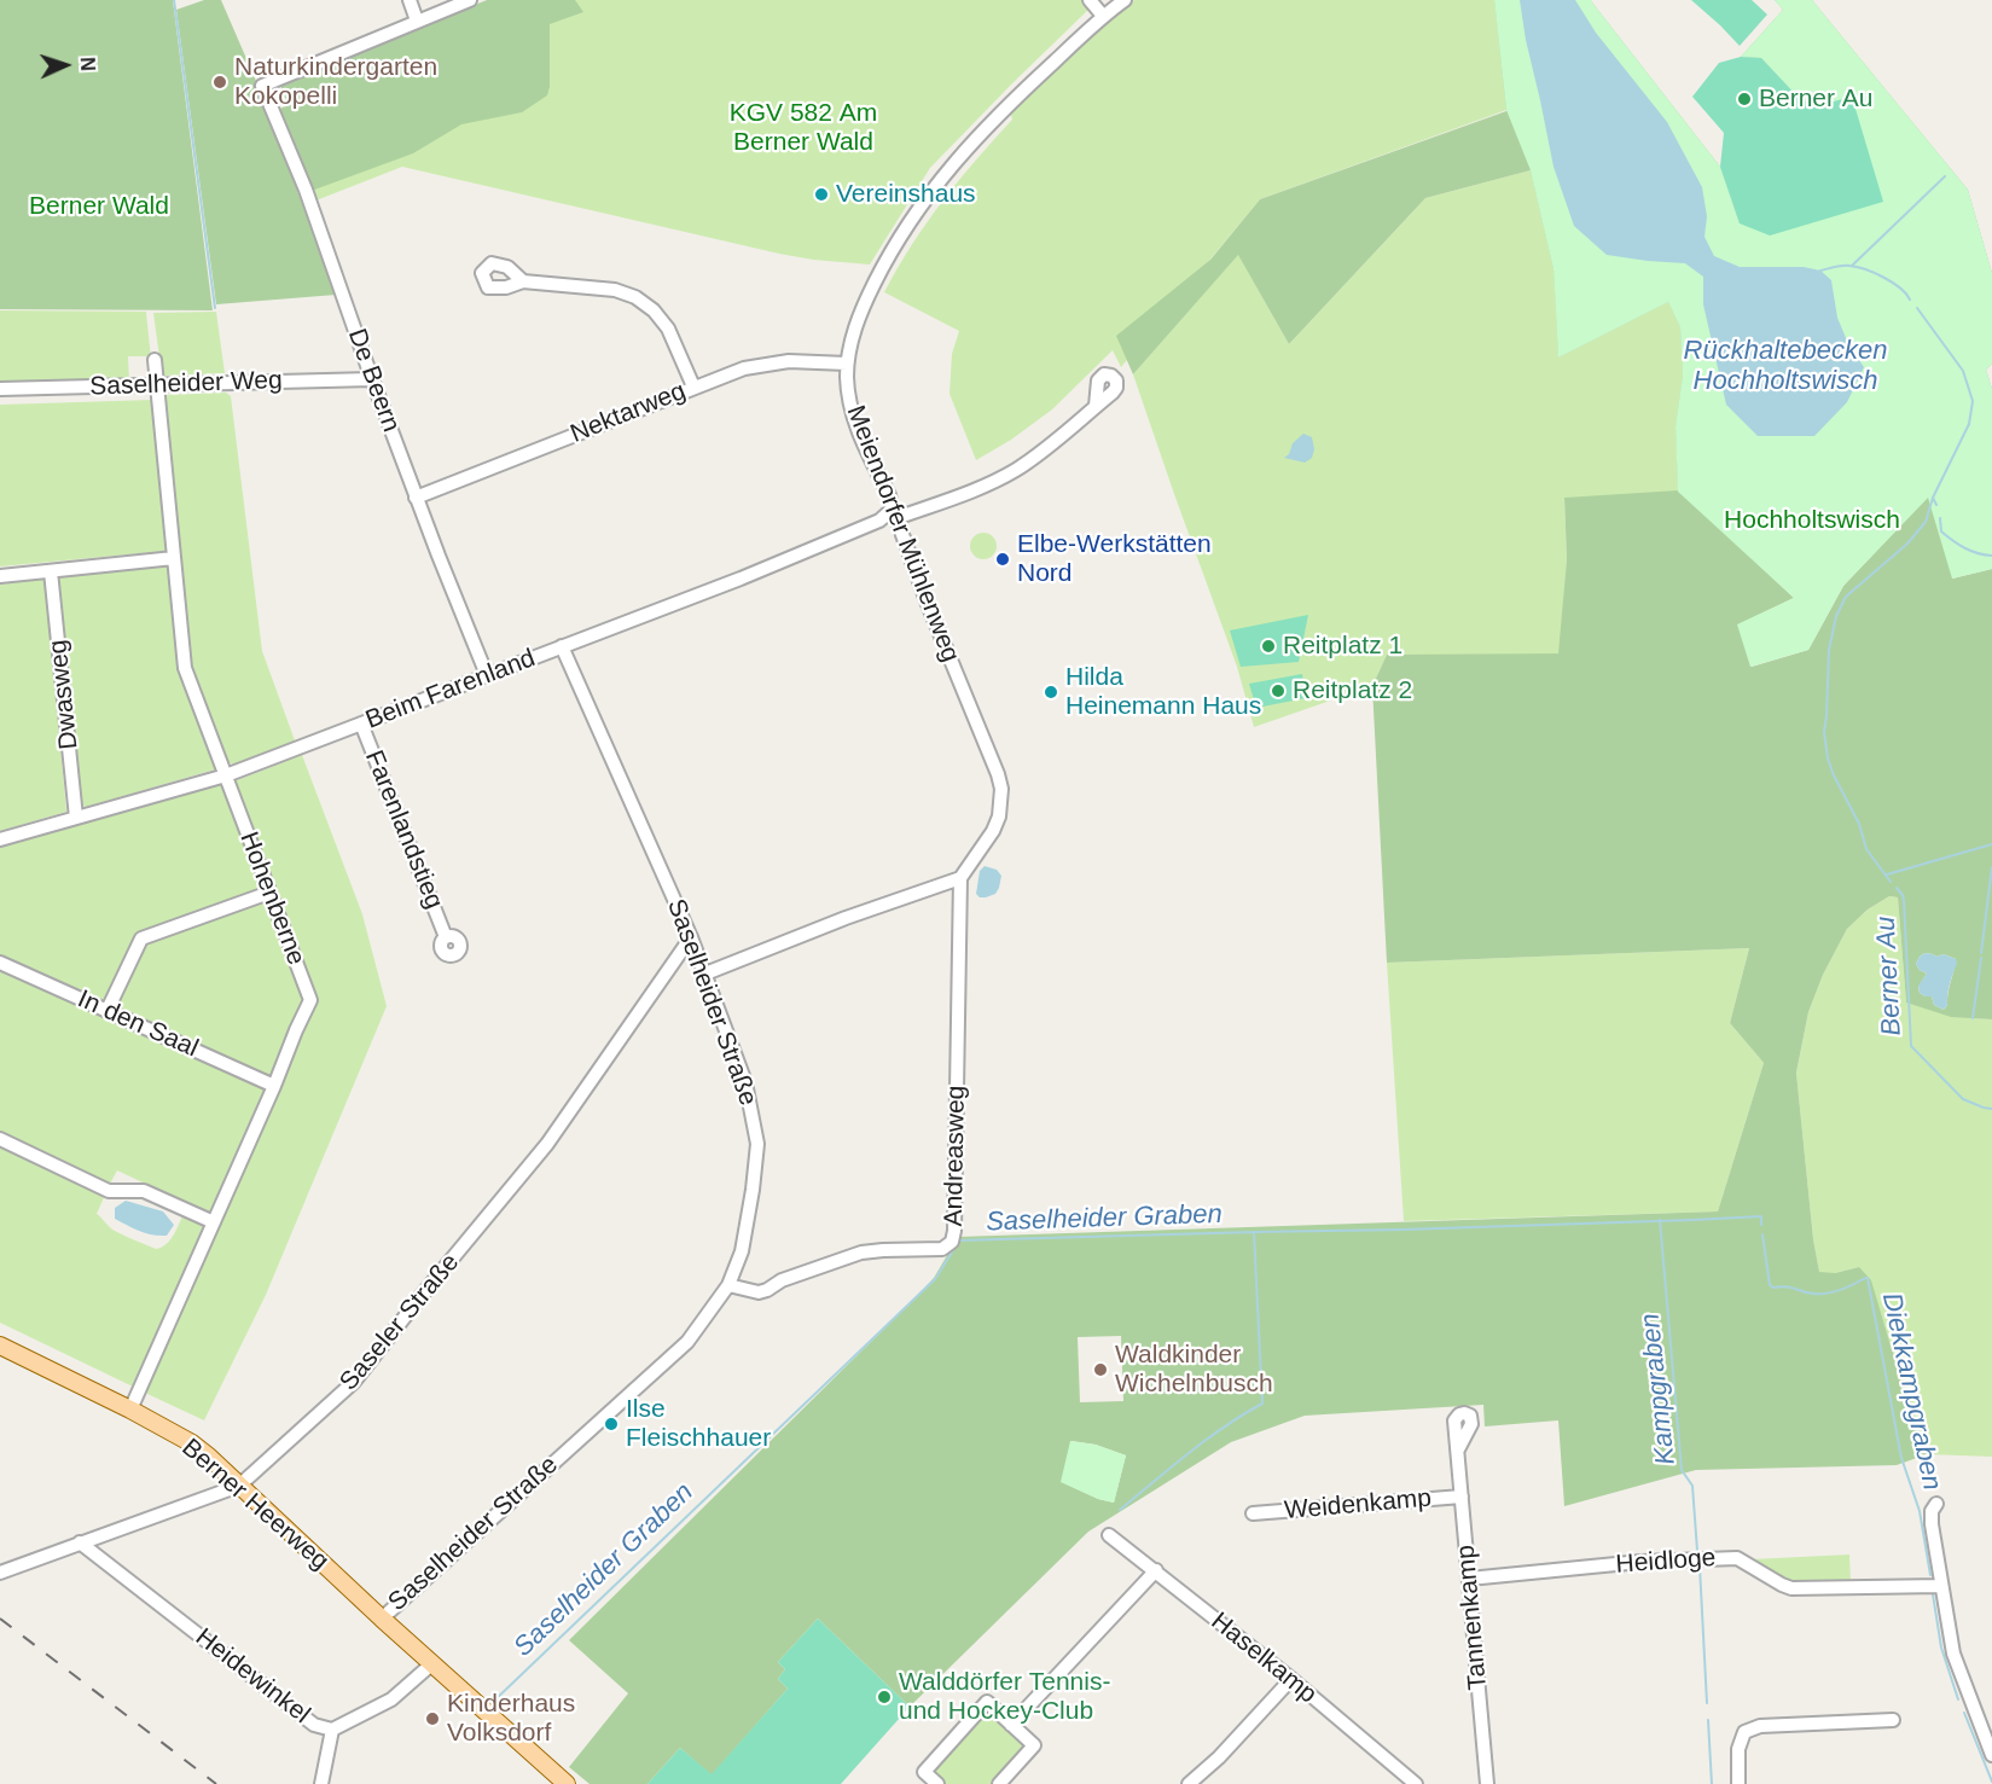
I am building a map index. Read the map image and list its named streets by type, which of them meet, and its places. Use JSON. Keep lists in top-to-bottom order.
{
  "streets": {
    "main road": ["Berner Heerweg"],
    "street": [
      "De Beern",
      "Saselheider Weg",
      "Nektarweg",
      "Meiendorfer Mühlenweg",
      "Beim Farenland",
      "Dwasweg",
      "Farenlandstieg",
      "Hohenberne",
      "Saselheider Straße",
      "In den Saal",
      "Andreasweg",
      "Saseler Straße",
      "Weidenkamp",
      "Heidloge",
      "Tannenkamp",
      "Haselkamp",
      "Heidewinkel"
    ]
  },
  "crossings": [
    ["De Beern", "Saselheider Weg"],
    ["De Beern", "Nektarweg"],
    ["De Beern", "Beim Farenland"],
    ["Saselheider Weg", "Hohenberne"],
    ["Nektarweg", "Meiendorfer Mühlenweg"],
    ["Meiendorfer Mühlenweg", "Beim Farenland"],
    ["Meiendorfer Mühlenweg", "Andreasweg"],
    ["Beim Farenland", "Dwasweg"],
    ["Beim Farenland", "Farenlandstieg"],
    ["Beim Farenland", "Hohenberne"],
    ["Beim Farenland", "Saselheider Straße"],
    ["Hohenberne", "In den Saal"],
    ["Hohenberne", "Berner Heerweg"],
    ["Saselheider Straße", "Andreasweg"],
    ["Saselheider Straße", "Saseler Straße"],
    ["Saselheider Straße", "Berner Heerweg"],
    ["Saseler Straße", "Berner Heerweg"],
    ["Saseler Straße", "Heidewinkel"],
    ["Berner Heerweg", "Heidewinkel"],
    ["Weidenkamp", "Tannenkamp"],
    ["Heidloge", "Tannenkamp"]
  ],
  "water": [
    "Rückhaltebecken Hochholtswisch",
    "Berner Au",
    "Saselheider Graben",
    "Kampgraben",
    "Diekkampgraben"
  ],
  "parks": ["KGV 582 Am Berner Wald", "Berner Wald", "Hochholtswisch"],
  "places": [
    "Naturkindergarten Kokopelli",
    "Berner Au",
    "Vereinshaus",
    "Elbe-Werkstätten Nord",
    "Reitplatz 1",
    "Reitplatz 2",
    "Hilda Heinemann Haus",
    "Waldkinder Wichelnbusch",
    "Ilse Fleischhauer",
    "Walddörfer Tennis- und Hockey-Club",
    "Kinderhaus Volksdorf"
  ],
  "north": "right"
}
